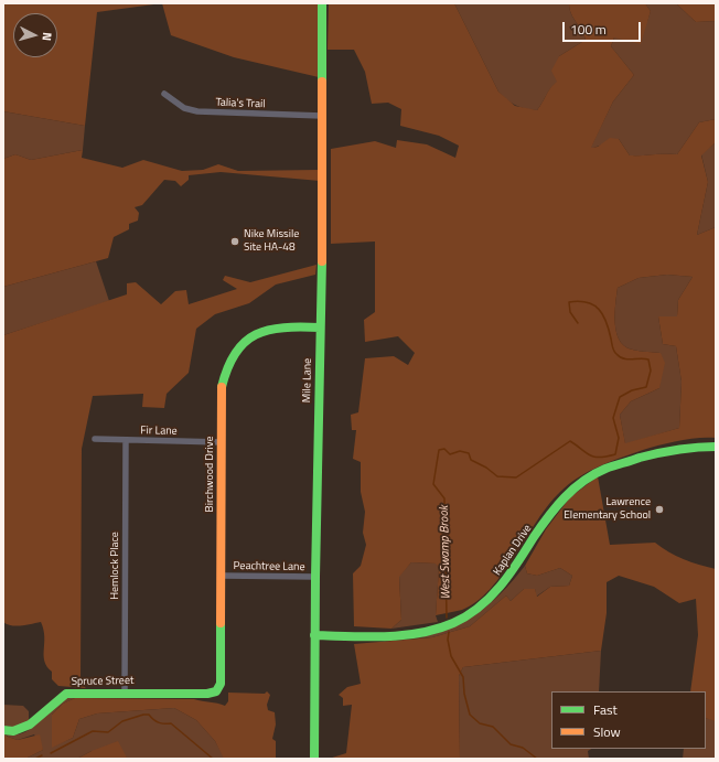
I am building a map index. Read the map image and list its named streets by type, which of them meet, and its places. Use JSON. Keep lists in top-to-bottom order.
{
  "streets": {
    "street": [
      "Talia's Trail",
      "Mile Lane",
      "Fir Lane",
      "Birchwood Drive",
      "Kaplan Drive",
      "Hemlock Place",
      "Peachtree Lane",
      "Spruce Street"
    ]
  },
  "crossings": [
    ["Talia's Trail", "Mile Lane"],
    ["Mile Lane", "Birchwood Drive"],
    ["Mile Lane", "Kaplan Drive"],
    ["Mile Lane", "Peachtree Lane"],
    ["Fir Lane", "Birchwood Drive"],
    ["Fir Lane", "Hemlock Place"],
    ["Birchwood Drive", "Peachtree Lane"],
    ["Birchwood Drive", "Spruce Street"],
    ["Hemlock Place", "Spruce Street"]
  ],
  "water": ["West Swamp Brook"],
  "places": ["Nike Missile Site HA-48", "Lawrence Elementary School"],
  "legend": ["Fast", "Slow"],
  "scale_bar": "100 m",
  "north": "right"
}
